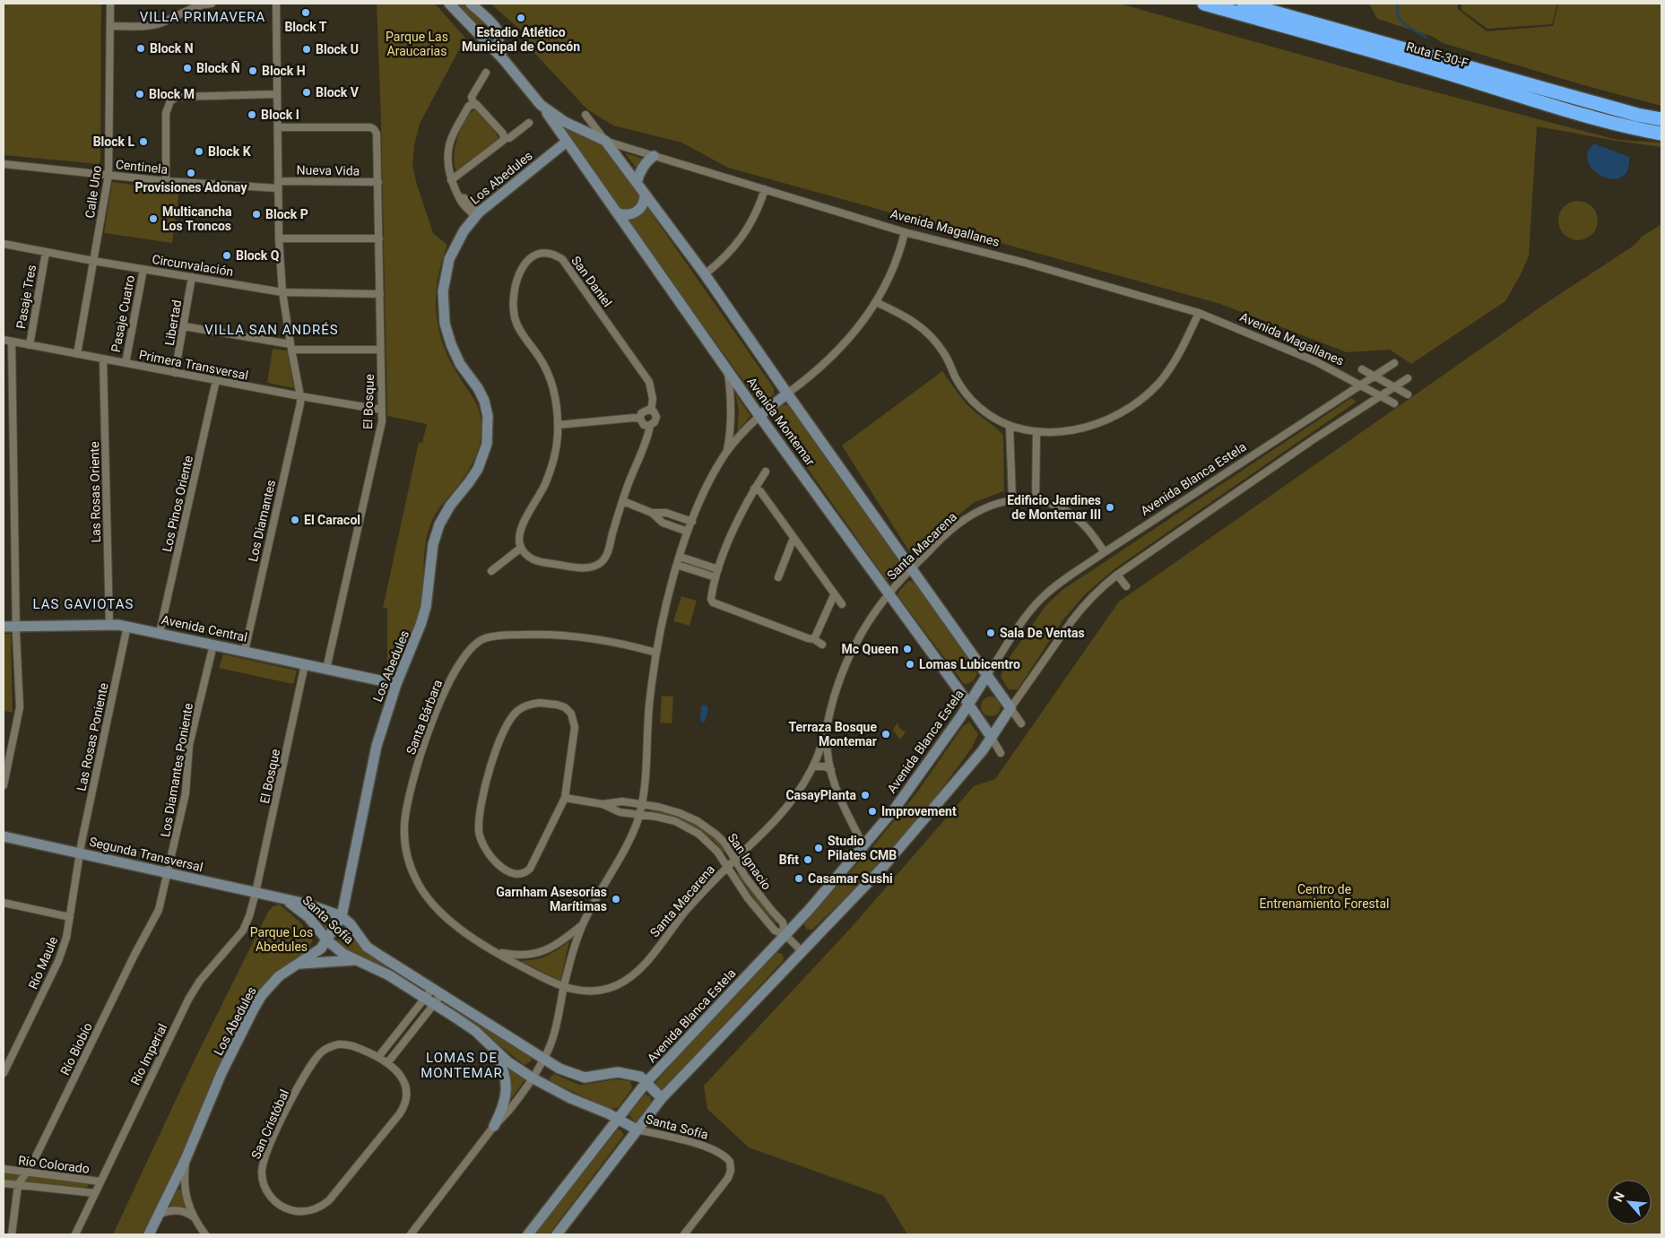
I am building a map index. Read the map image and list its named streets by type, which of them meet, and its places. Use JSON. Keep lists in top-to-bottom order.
{
  "streets": {
    "highway": ["Ruta E-30-F"],
    "main road": [
      "Los Abedules",
      "Avenida Magallanes",
      "Avenida Montemar",
      "Avenida Blanca Estela",
      "Avenida Central",
      "Segunda Transversal",
      "Santa Sofía"
    ],
    "street": [
      "Centinela",
      "Nueva Vida",
      "Calle Uno",
      "Circunvalación",
      "San Daniel",
      "Pasaje Tres",
      "Pasaje Cuatro",
      "Libertad",
      "Primera Transversal",
      "El Bosque",
      "Las Rosas Oriente",
      "Los Pinos Oriente",
      "Los Diamantes",
      "Santa Macarena",
      "Santa Bárbara",
      "Las Rosas Poniente",
      "Los Diamantes Poniente",
      "San Ignacio",
      "Río Maule",
      "Río Biobío",
      "Río Imperial",
      "San Cristóbal",
      "Río Colorado"
    ]
  },
  "crossings": [
    ["Centinela", "Nueva Vida"],
    ["Centinela", "Calle Uno"],
    ["Centinela", "Los Diamantes"],
    ["Nueva Vida", "El Bosque"],
    ["Nueva Vida", "Los Diamantes"],
    ["Los Abedules", "Avenida Montemar"],
    ["Los Abedules", "Avenida Central"],
    ["Los Abedules", "Santa Sofía"],
    ["Calle Uno", "Circunvalación"],
    ["Calle Uno", "Primera Transversal"],
    ["Avenida Magallanes", "Avenida Montemar"],
    ["Avenida Magallanes", "Avenida Blanca Estela"],
    ["Circunvalación", "Pasaje Tres"],
    ["Circunvalación", "Pasaje Cuatro"],
    ["Circunvalación", "Libertad"],
    ["Circunvalación", "El Bosque"],
    ["Circunvalación", "Los Diamantes"],
    ["Pasaje Tres", "Primera Transversal"],
    ["Pasaje Cuatro", "Primera Transversal"],
    ["Libertad", "Primera Transversal"],
    ["Primera Transversal", "El Bosque"],
    ["Primera Transversal", "Las Rosas Oriente"],
    ["Primera Transversal", "Los Pinos Oriente"],
    ["Primera Transversal", "Los Diamantes"],
    ["El Bosque", "Los Diamantes"],
    ["El Bosque", "Avenida Central"],
    ["El Bosque", "Segunda Transversal"],
    ["El Bosque", "Río Imperial"],
    ["Avenida Montemar", "Avenida Blanca Estela"],
    ["Avenida Montemar", "Santa Macarena"],
    ["Avenida Blanca Estela", "Santa Macarena"],
    ["Avenida Blanca Estela", "San Ignacio"],
    ["Avenida Blanca Estela", "Santa Sofía"],
    ["Las Rosas Oriente", "Avenida Central"],
    ["Los Pinos Oriente", "Avenida Central"],
    ["Los Diamantes", "Avenida Central"],
    ["Santa Macarena", "Santa Bárbara"],
    ["Santa Macarena", "San Ignacio"],
    ["Avenida Central", "Las Rosas Poniente"],
    ["Avenida Central", "Los Diamantes Poniente"],
    ["Las Rosas Poniente", "Segunda Transversal"],
    ["Las Rosas Poniente", "Río Maule"],
    ["Los Diamantes Poniente", "Segunda Transversal"],
    ["Los Diamantes Poniente", "Río Biobío"],
    ["Segunda Transversal", "Santa Sofía"],
    ["Segunda Transversal", "Río Maule"],
    ["Segunda Transversal", "Río Biobío"],
    ["Segunda Transversal", "Río Imperial"],
    ["Río Biobío", "Río Colorado"],
    ["Río Imperial", "Río Colorado"]
  ],
  "districts": [
    "VILLA PRIMAVERA",
    "VILLA SAN ANDRÉS",
    "LAS GAVIOTAS",
    "LOMAS DE MONTEMAR"
  ],
  "parks": ["Parque Las Araucarias", "Centro de Entrenamiento Forestal", "Parque Los Abedules"],
  "places": [
    "Block T",
    "Estadio Atlético Municipal de Concón",
    "Block N",
    "Block U",
    "Block Ñ",
    "Block H",
    "Block V",
    "Block M",
    "Block I",
    "Block L",
    "Block K",
    "Provisiones Adonay",
    "Block P",
    "Multicancha Los Troncos",
    "Block Q",
    "Edificio Jardines de Montemar III",
    "El Caracol",
    "Sala De Ventas",
    "Mc Queen",
    "Lomas Lubicentro",
    "Terraza Bosque Montemar",
    "CasayPlanta",
    "Improvement",
    "Studio Pilates CMB",
    "Bfit",
    "Casamar Sushi",
    "Garnham Asesorías Marítimas"
  ],
  "north": "top left"
}
